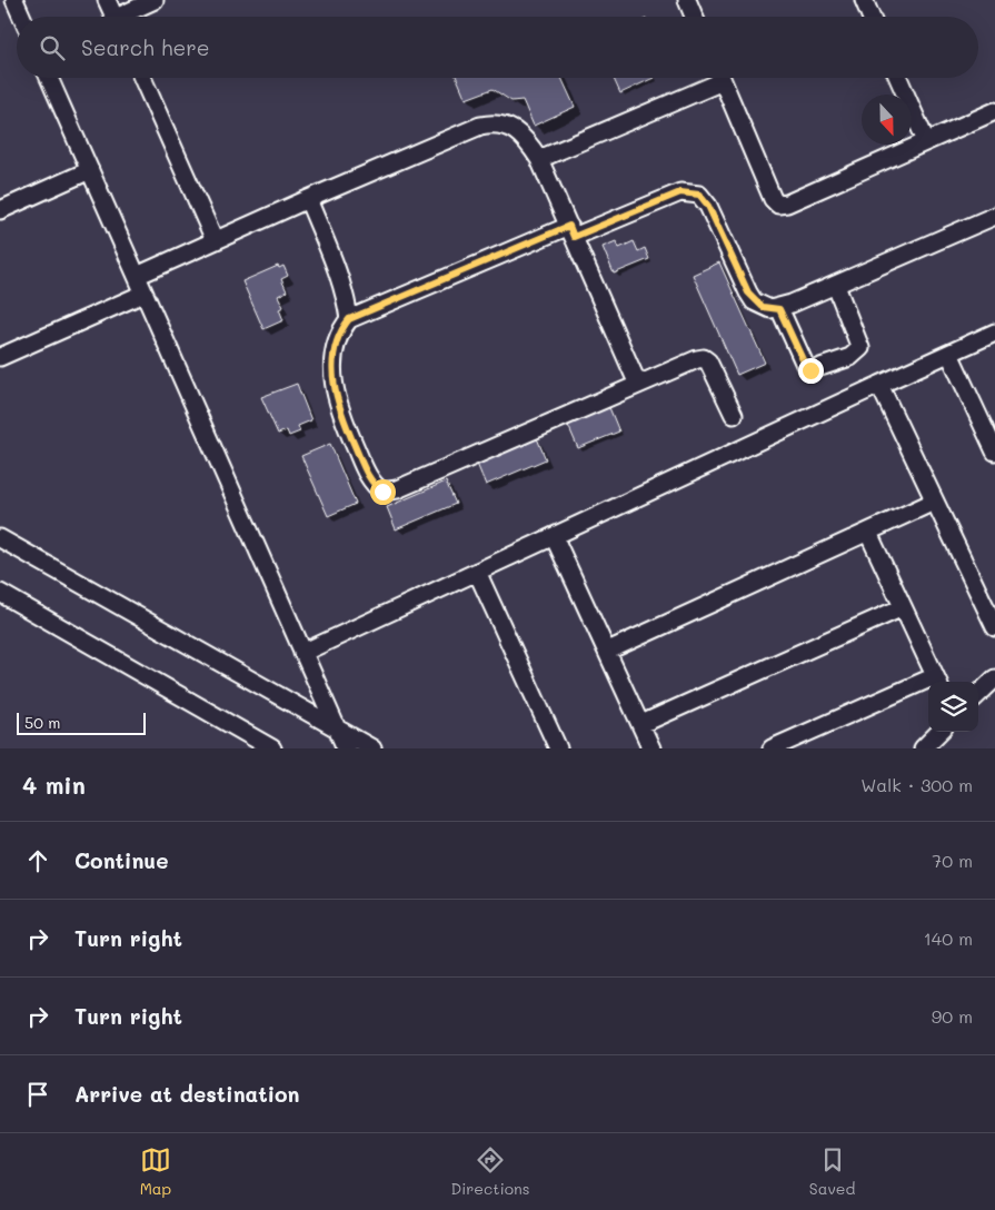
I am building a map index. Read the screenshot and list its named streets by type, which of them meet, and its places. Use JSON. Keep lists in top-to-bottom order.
{
  "scale_bar": "50 m",
  "north": "bottom",
  "page": {
    "search": "Search here",
    "scale": "50 m",
    "heading": ["4 min", "Walk · 300 m"],
    "list": [
      ["Continue", "70 m"],
      ["Turn right", "140 m"],
      ["Turn right", "90 m"],
      "Arrive at destination"
    ],
    "nav": ["Map", "Directions", "Saved"]
  }
}
